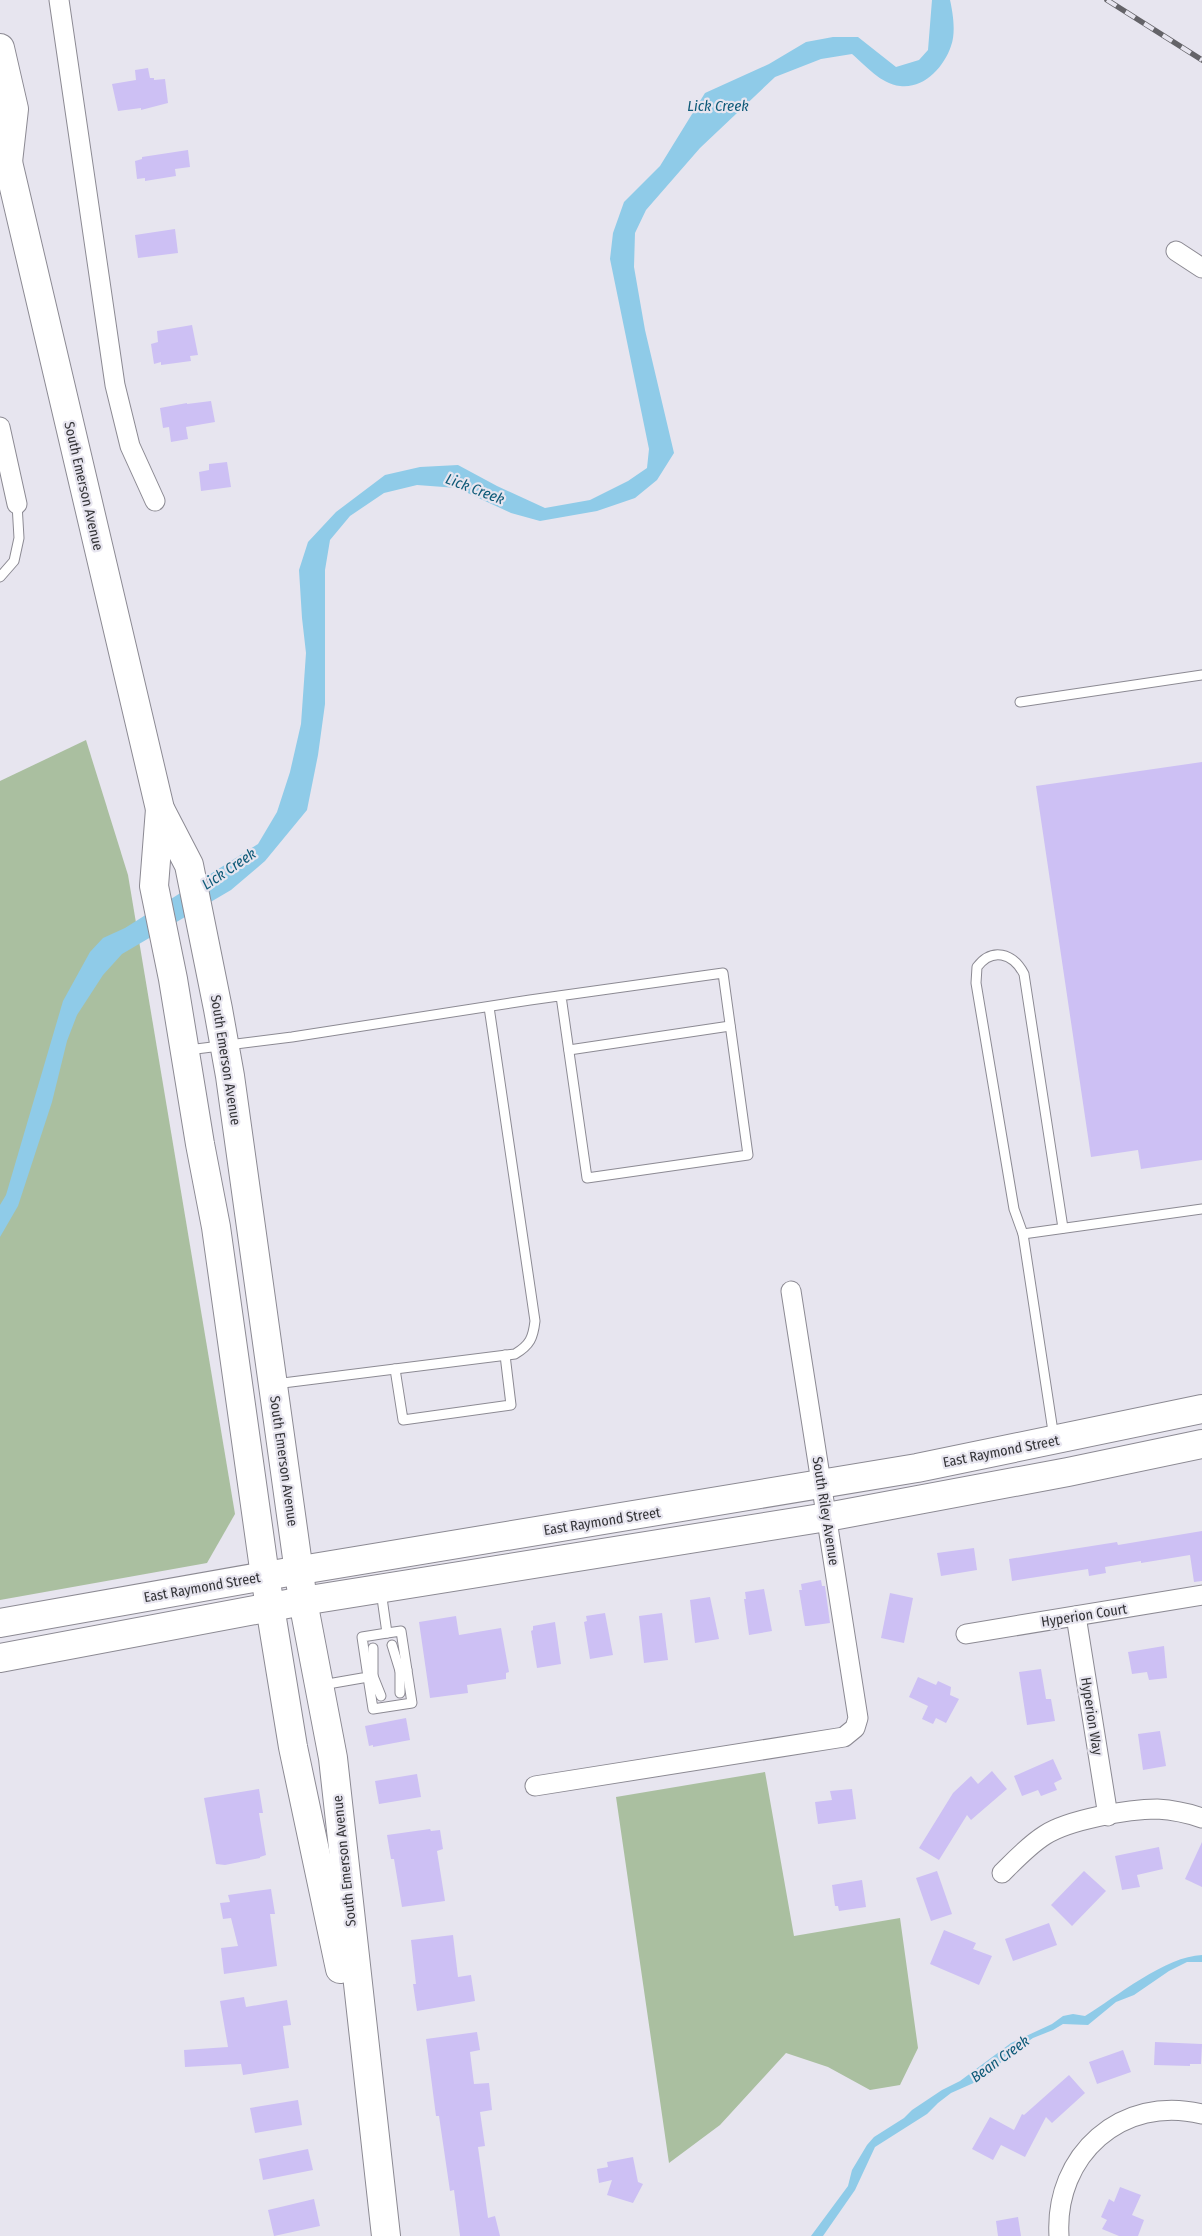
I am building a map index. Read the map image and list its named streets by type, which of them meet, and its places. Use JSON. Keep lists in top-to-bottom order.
{
  "streets": {
    "main road": ["South Emerson Avenue", "East Raymond Street"],
    "street": ["South Riley Avenue", "Hyperion Court", "Hyperion Way"]
  },
  "crossings": [
    ["South Emerson Avenue", "East Raymond Street"],
    ["East Raymond Street", "South Riley Avenue"],
    ["Hyperion Court", "Hyperion Way"]
  ],
  "water": ["Lick Creek", "Bean Creek"]
}
